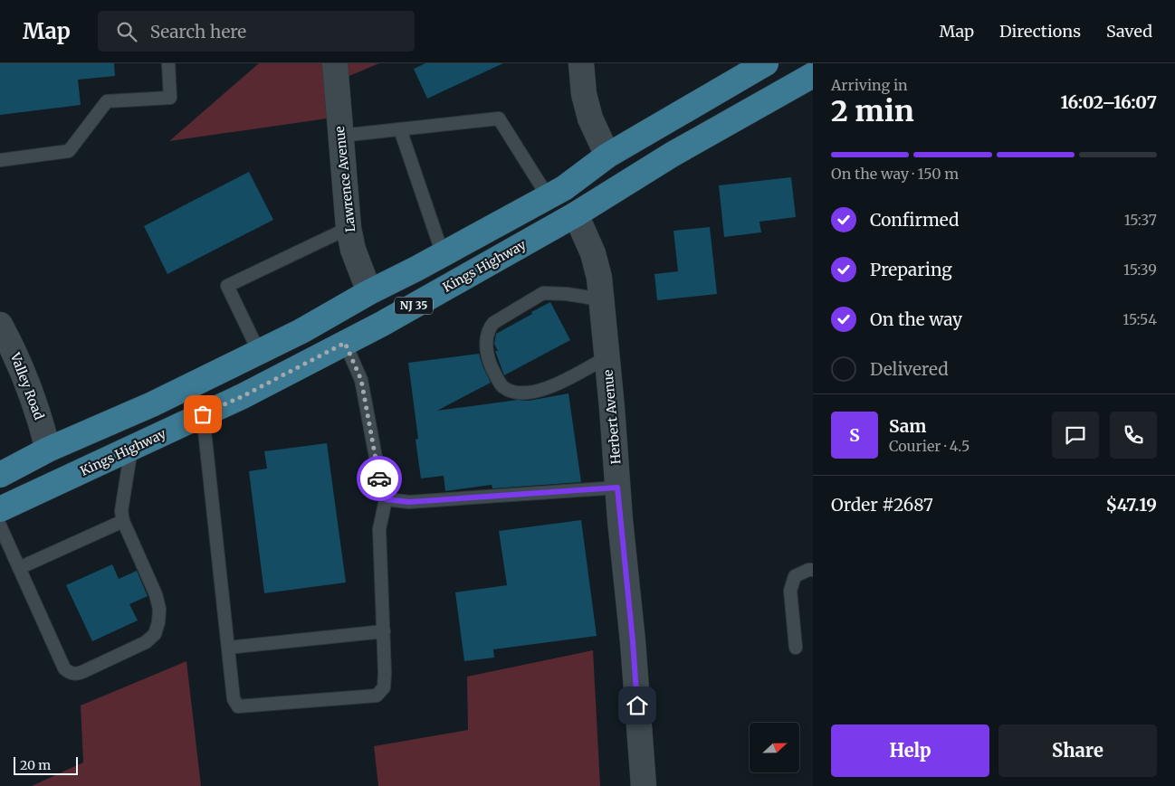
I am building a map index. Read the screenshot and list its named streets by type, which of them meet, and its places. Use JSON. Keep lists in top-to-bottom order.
{
  "streets": {
    "main road": ["Kings Highway", "NJ 35"],
    "street": ["Lawrence Avenue", "Valley Road", "Herbert Avenue"]
  },
  "crossings": [
    ["Lawrence Avenue", "NJ 35"],
    ["Kings Highway", "Herbert Avenue"],
    ["NJ 35", "Valley Road"]
  ],
  "scale_bar": "20 m",
  "north": "right",
  "page": {
    "header": "Map",
    "search": "Search here",
    "nav": ["Map", "Directions", "Saved"],
    "heading": ["2 min", "Arriving in", "16:02–16:07"],
    "panel": [
      "Sam",
      "Courier · 4.5",
      "Order #2687",
      "$47.19"
    ],
    "bar": "On the way · 150 m",
    "list": [
      ["Confirmed", "15:37"],
      ["Preparing", "15:39"],
      ["On the way", "15:54"],
      "Delivered"
    ],
    "round": "S",
    "buttons": ["Help", "Share"],
    "scale": "20 m"
  }
}
